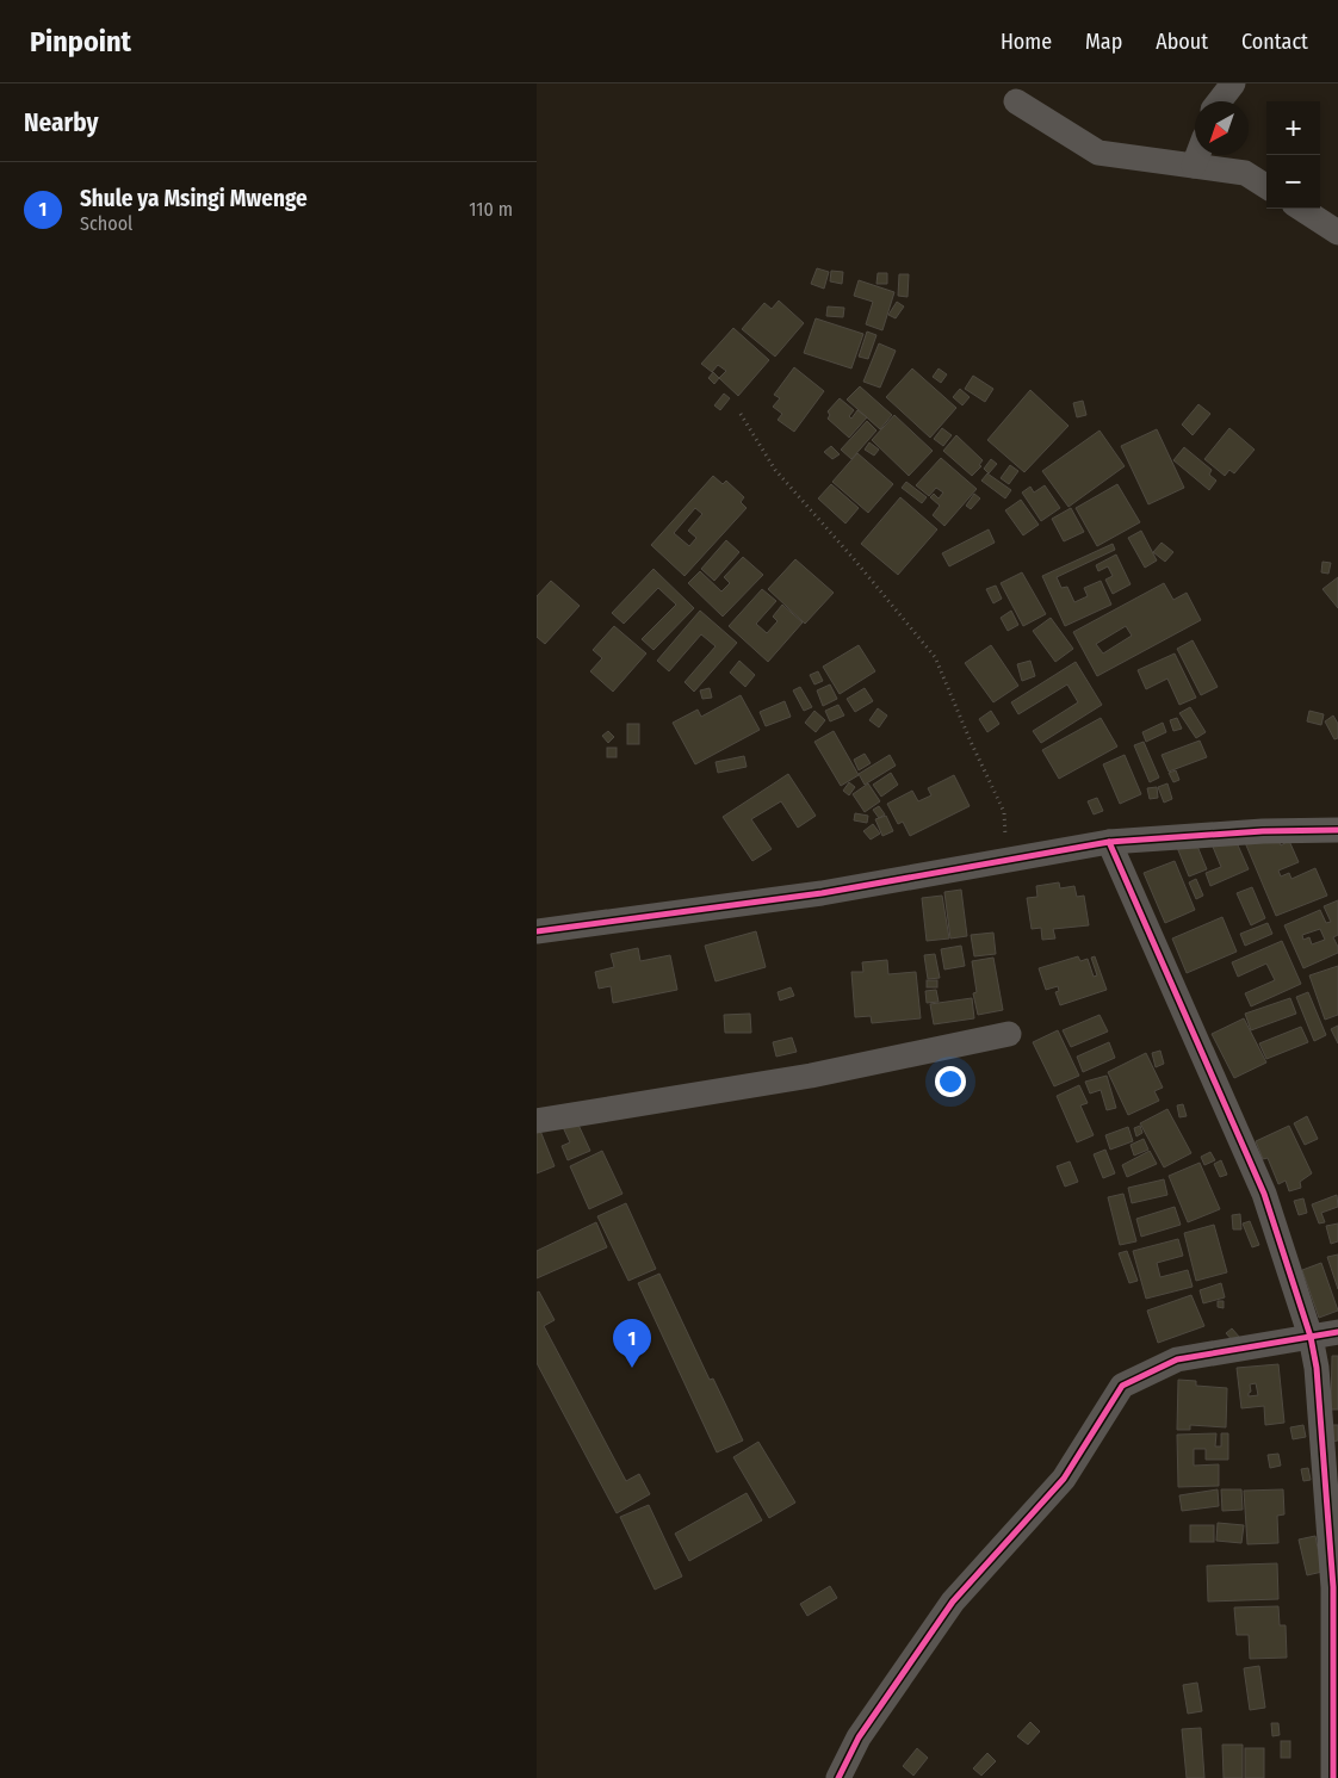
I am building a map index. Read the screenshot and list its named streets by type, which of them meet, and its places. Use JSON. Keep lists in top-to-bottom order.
{
  "north": "bottom left",
  "page": {
    "header": "Pinpoint",
    "nav": [
      "Home",
      "Map",
      "About",
      "Contact"
    ],
    "heading": "Nearby",
    "map_buttons": ["+", "−"],
    "list": [
      {
        "mark": "1",
        "name": "Shule ya Msingi Mwenge",
        "note": "School",
        "value": "110 m"
      }
    ],
    "pins": "1"
  }
}
